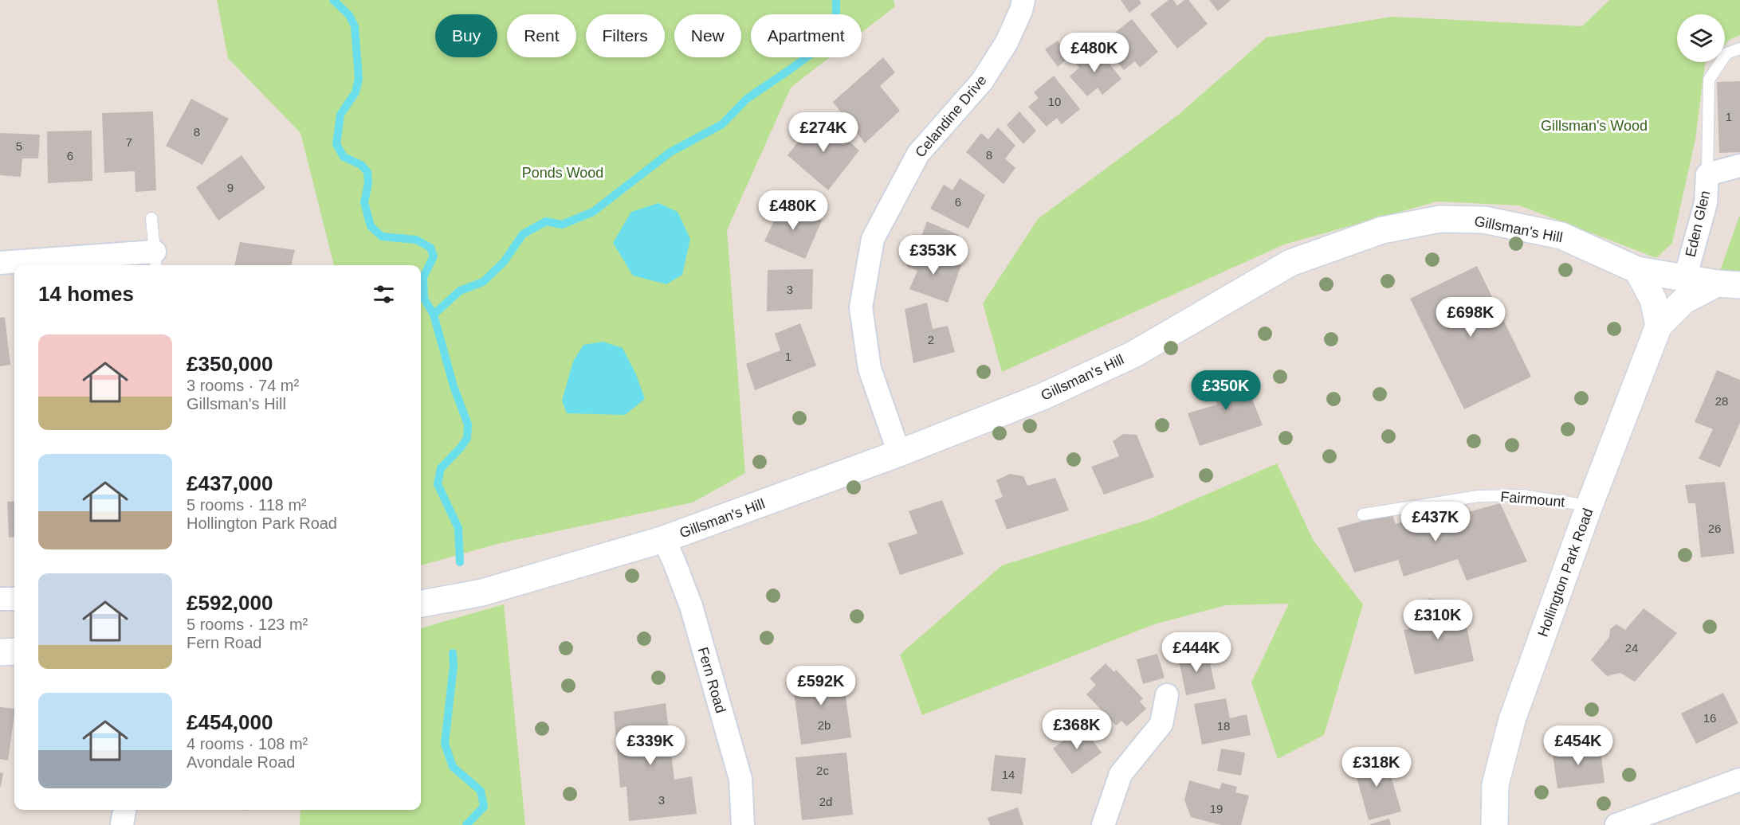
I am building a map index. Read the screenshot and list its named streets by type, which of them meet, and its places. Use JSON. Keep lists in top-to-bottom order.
{
  "streets": {
    "street": [
      "Celandine Drive",
      "Eden Glen",
      "Gillsman's Hill",
      "Hollington Park Road",
      "Fern Road"
    ],
    "lane": ["Fairmount"]
  },
  "crossings": [
    ["Celandine Drive", "Gillsman's Hill"],
    ["Eden Glen", "Gillsman's Hill"],
    ["Gillsman's Hill", "Hollington Park Road"],
    ["Gillsman's Hill", "Fern Road"],
    ["Fairmount", "Hollington Park Road"]
  ],
  "parks": ["Gillsman's Wood", "Ponds Wood"],
  "house_numbers": [
    "10",
    "1",
    "8",
    "7",
    "5",
    "8",
    "6",
    "9",
    "6",
    "3",
    "2",
    "1",
    "28",
    "26",
    "24",
    "16",
    "2b",
    "18",
    "2c",
    "14",
    "3",
    "2d",
    "19"
  ],
  "page": {
    "chip": [
      "Buy",
      "Rent",
      "Filters",
      "New",
      "Apartment"
    ],
    "price": [
      "£480K",
      "£274K",
      "£480K",
      "£353K",
      "£698K",
      "£350K",
      "£437K",
      "£310K",
      "£444K",
      "£592K",
      "£368K",
      "£339K",
      "£454K",
      "£318K"
    ],
    "heading": "14 homes",
    "list": [
      {
        "name": "£350,000",
        "note": "3 rooms · 74 m² · Gillsman's Hill"
      },
      {
        "name": "£437,000",
        "note": "5 rooms · 118 m² · Hollington Park Road"
      },
      {
        "name": "£592,000",
        "note": "5 rooms · 123 m² · Fern Road"
      },
      {
        "name": "£454,000",
        "note": "4 rooms · 108 m² · Avondale Road"
      }
    ]
  }
}
